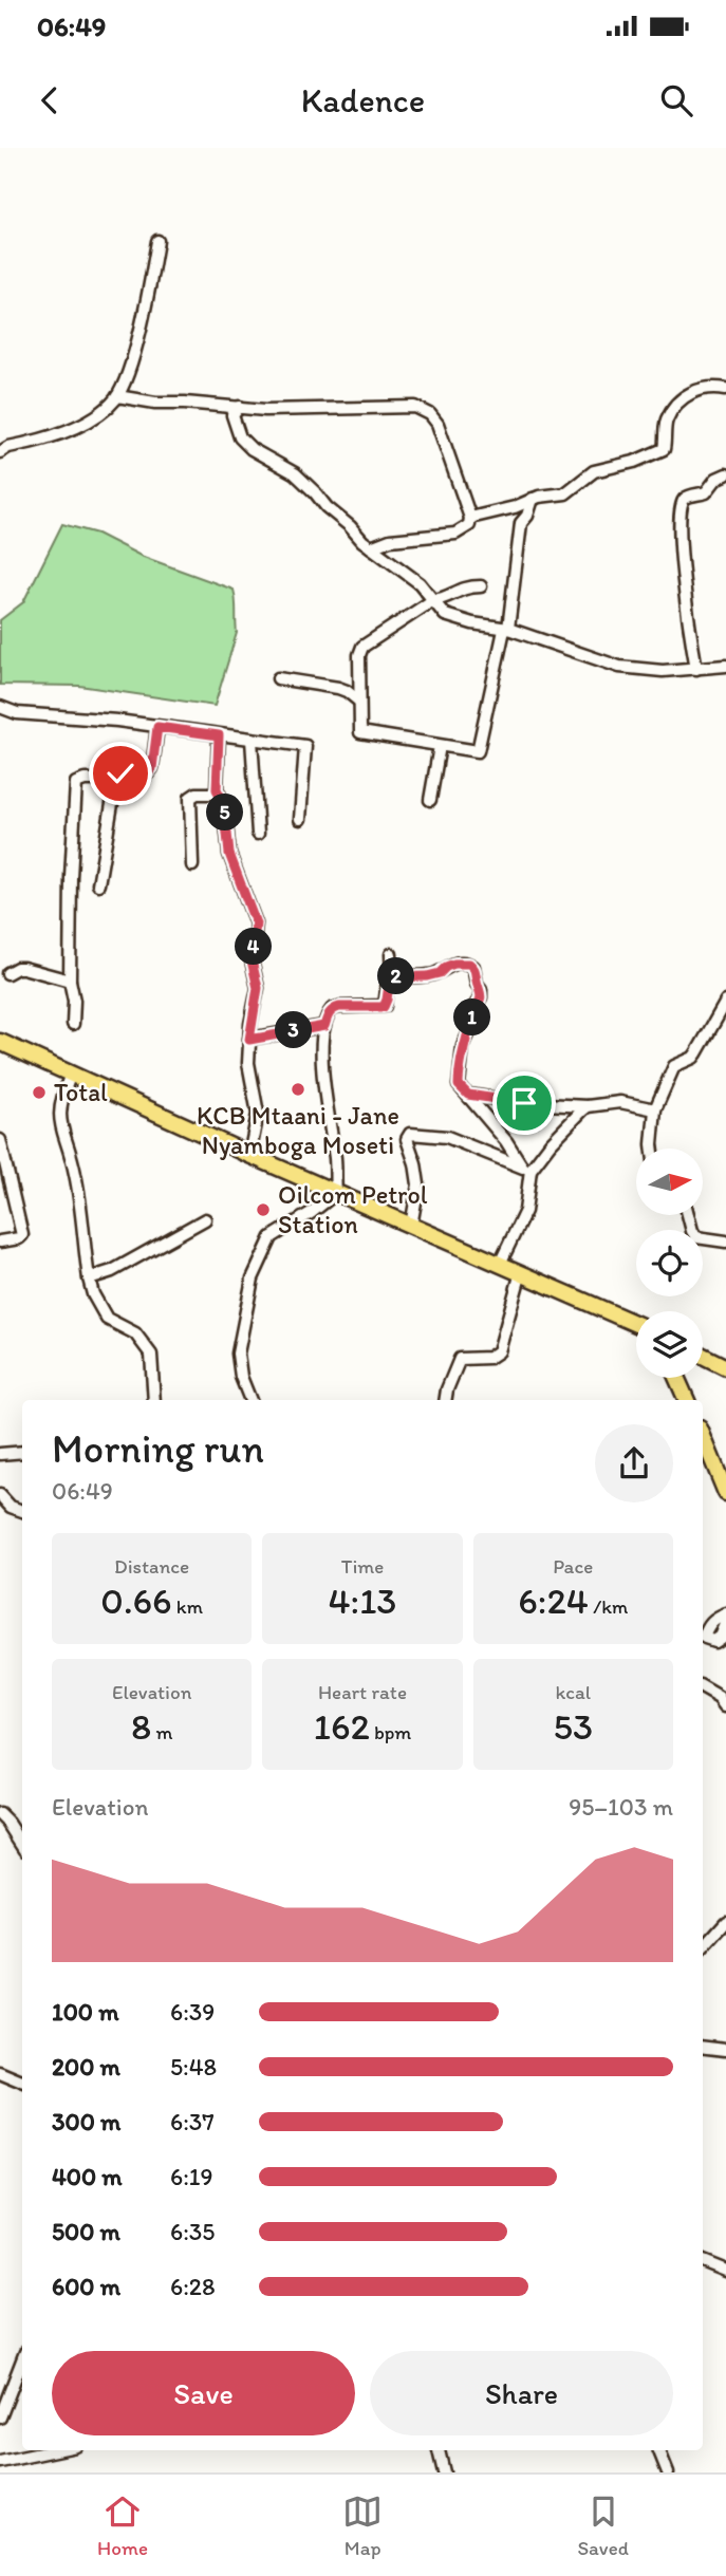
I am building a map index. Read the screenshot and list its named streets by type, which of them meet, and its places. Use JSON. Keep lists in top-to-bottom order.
{
  "places": ["KCB Mtaani - Jane Nyamboga Moseti", "Total", "Oilcom Petrol Station"],
  "north": "right",
  "page": {
    "status": "06:49",
    "header": "Kadence",
    "pins": [
      "5",
      "4",
      "2",
      "1",
      "3"
    ],
    "heading": ["Morning run", "06:49"],
    "stats": [
      ["Distance", "0.66 km"],
      ["Time", "4:13"],
      ["Pace", "6:24 /km"],
      ["Elevation", "8 m"],
      ["Heart rate", "162 bpm"],
      ["kcal", "53"]
    ],
    "chart": ["Elevation", "95–103 m"],
    "list": [
      {
        "name": "100 m",
        "note": "6:39"
      },
      {
        "name": "200 m",
        "note": "5:48"
      },
      {
        "name": "300 m",
        "note": "6:37"
      },
      {
        "name": "400 m",
        "note": "6:19"
      },
      {
        "name": "500 m",
        "note": "6:35"
      },
      {
        "name": "600 m",
        "note": "6:28"
      }
    ],
    "buttons": ["Save", "Share"],
    "tabs": ["Home", "Map", "Saved"]
  }
}
